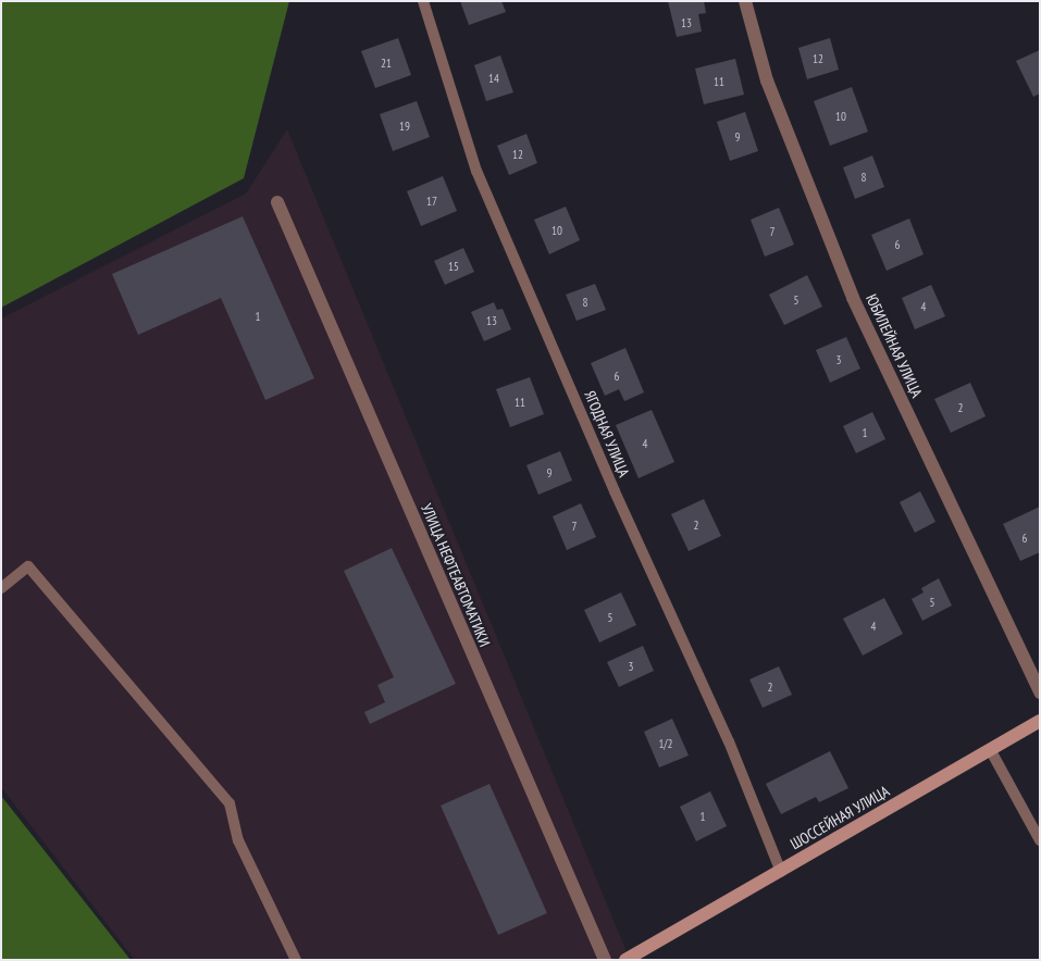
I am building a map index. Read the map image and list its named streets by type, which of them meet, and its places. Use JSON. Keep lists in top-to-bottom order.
{
  "streets": {
    "street": ["ЮБИЛЕЙНАЯ УЛИЦА", "УЛИЦА НЕФТЕАВТОМАТИКИ", "ШОССЕЙНАЯ УЛИЦА"],
    "lane": ["ЯГОДНАЯ УЛИЦА"]
  },
  "crossings": [
    ["ЯГОДНАЯ УЛИЦА", "ШОССЕЙНАЯ УЛИЦА"]
  ],
  "house_numbers": [
    "13",
    "12",
    "21",
    "14",
    "11",
    "10",
    "19",
    "9",
    "12",
    "8",
    "17",
    "10",
    "7",
    "6",
    "15",
    "5",
    "8",
    "4",
    "1",
    "13",
    "3",
    "6",
    "11",
    "2",
    "1",
    "4",
    "9",
    "2",
    "7",
    "6",
    "5",
    "5",
    "4",
    "3",
    "2",
    "1/2",
    "1"
  ]
}
